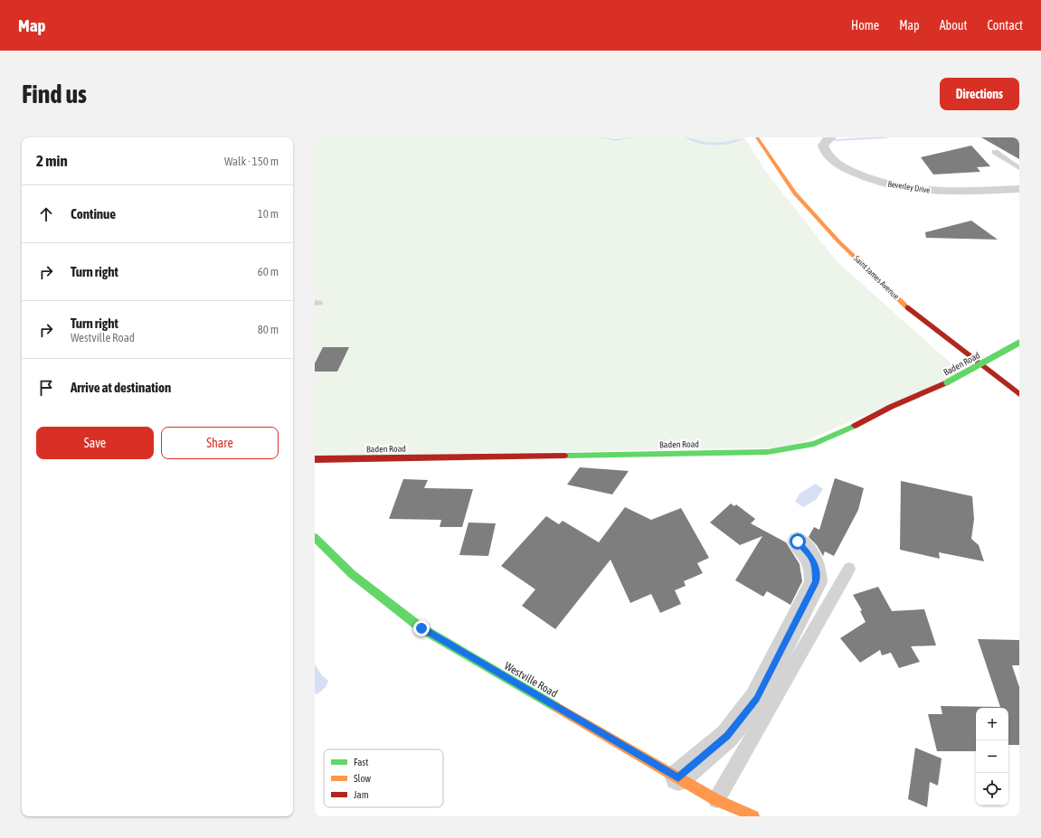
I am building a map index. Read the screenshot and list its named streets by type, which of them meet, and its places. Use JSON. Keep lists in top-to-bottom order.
{
  "streets": {
    "street": [
      "Beverley Drive",
      "Saint James Avenue",
      "Baden Road",
      "Westville Road"
    ]
  },
  "legend": ["Fast", "Slow", "Jam"],
  "page": {
    "header": "Map",
    "nav": [
      "Home",
      "Map",
      "About",
      "Contact"
    ],
    "buttons": [
      "Directions",
      ["Save", "Share"]
    ],
    "title": "Find us",
    "heading": ["2 min", "Walk · 150 m"],
    "list": [
      ["Continue", "10 m"],
      ["Turn right", "60 m"],
      ["Turn right", "Westville Road", "80 m"],
      "Arrive at destination"
    ],
    "map_buttons": ["+", "−"]
  }
}
